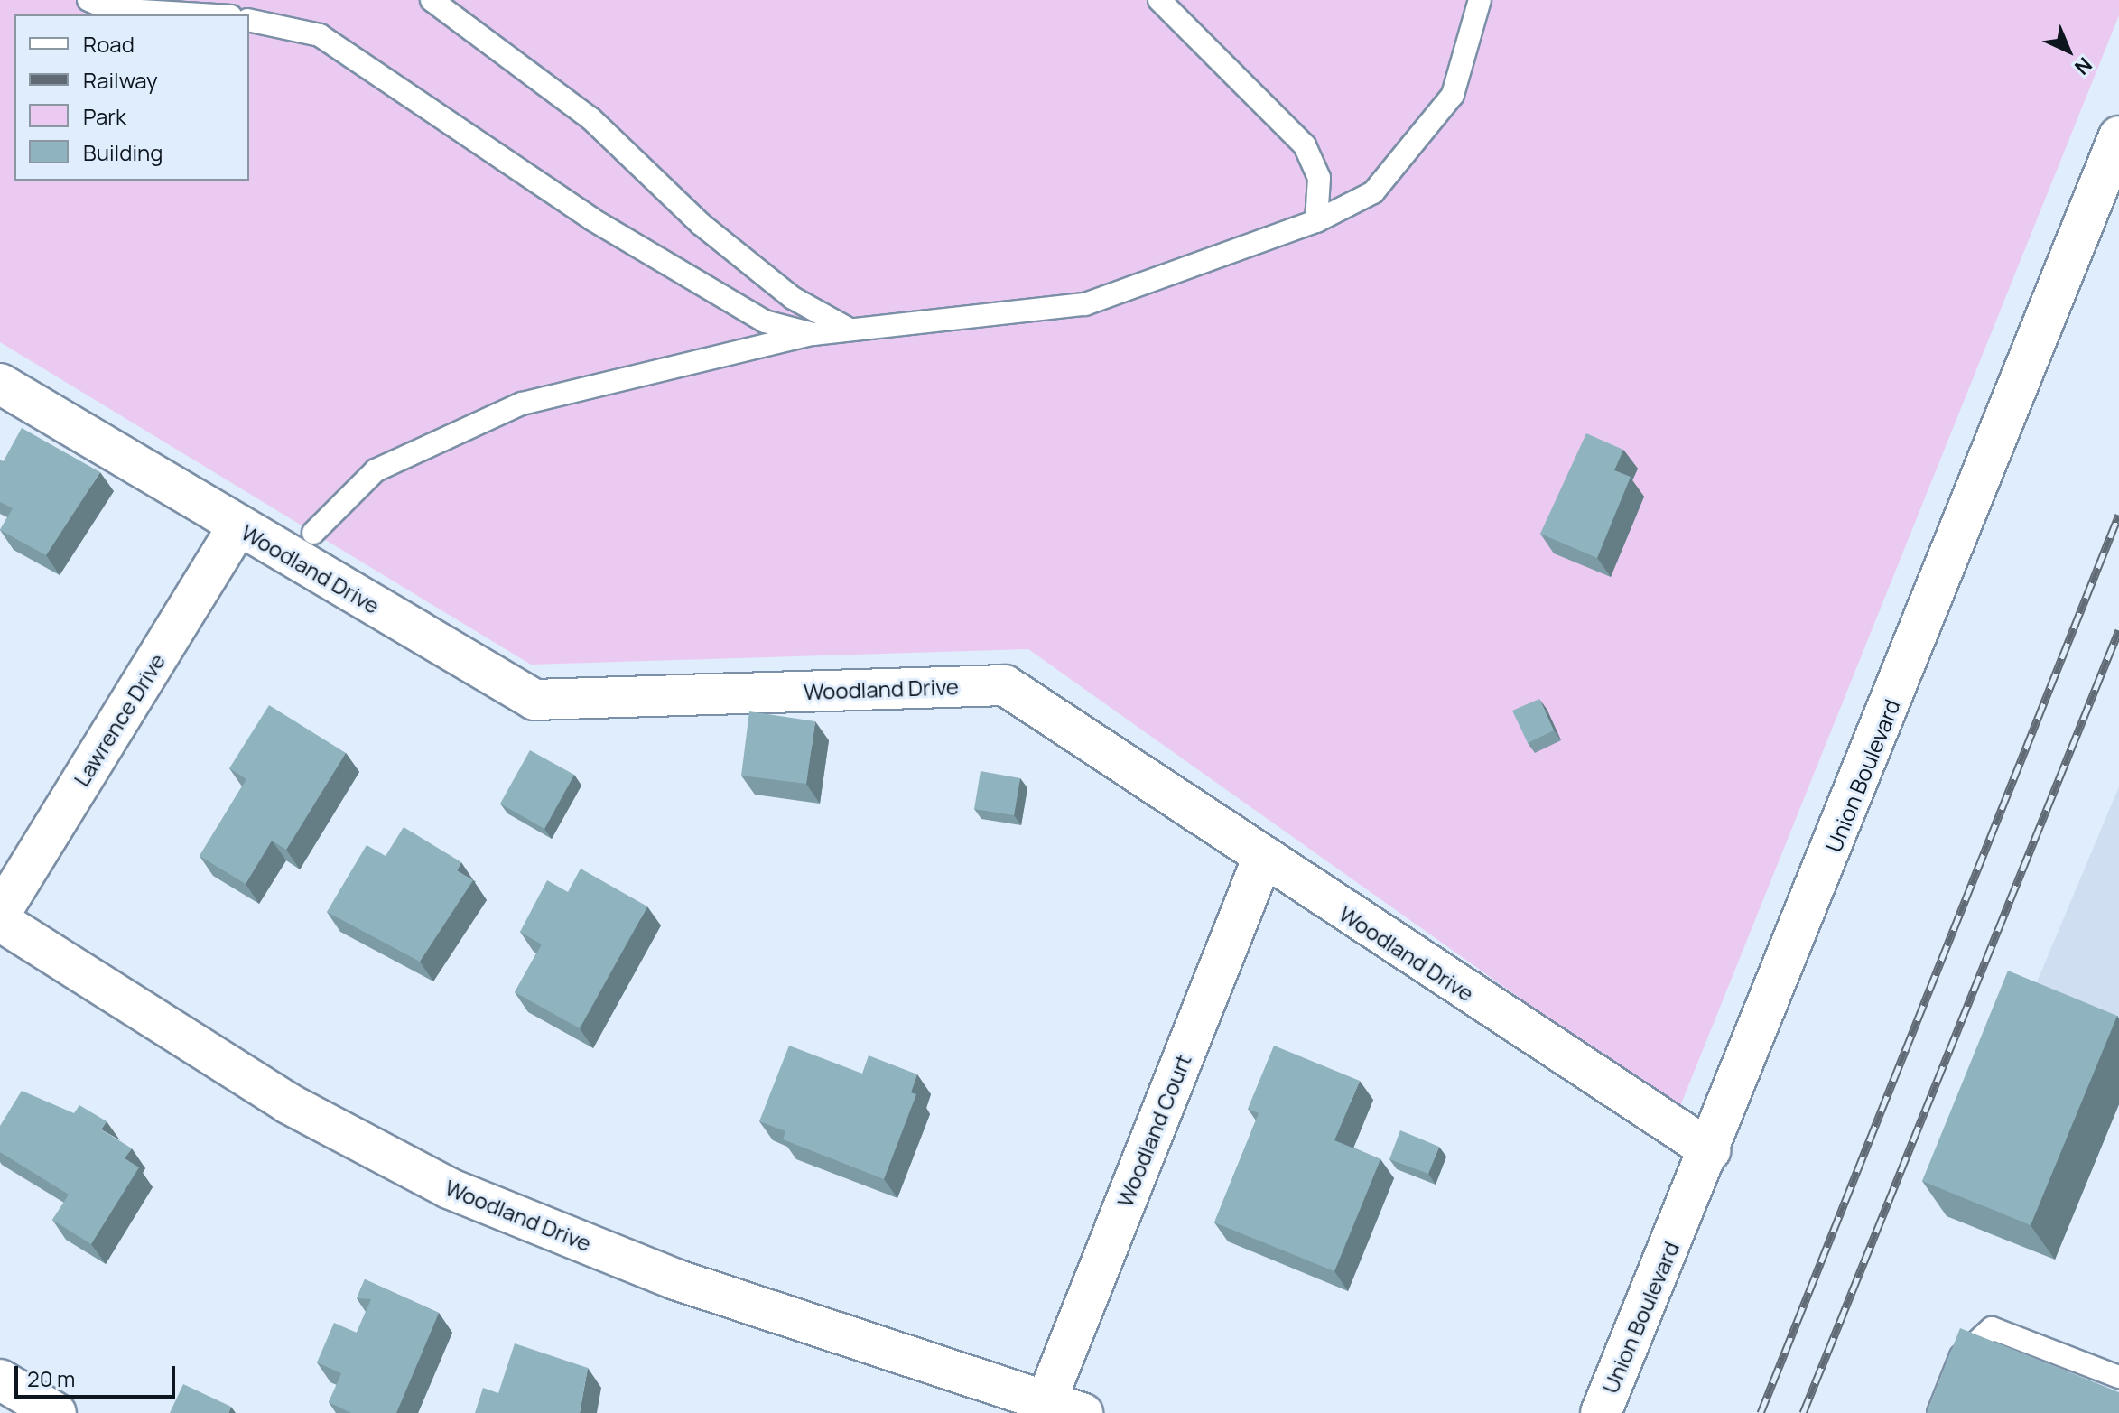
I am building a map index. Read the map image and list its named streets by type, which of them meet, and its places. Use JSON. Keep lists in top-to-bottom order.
{
  "streets": {
    "street": [
      "Woodland Drive",
      "Lawrence Drive",
      "Union Boulevard",
      "Woodland Court"
    ]
  },
  "crossings": [
    ["Woodland Drive", "Lawrence Drive"],
    ["Woodland Drive", "Union Boulevard"],
    ["Woodland Drive", "Woodland Court"]
  ],
  "legend": [
    "Road",
    "Railway",
    "Park",
    "Building"
  ],
  "scale_bar": "20 m",
  "north": "bottom right"
}
